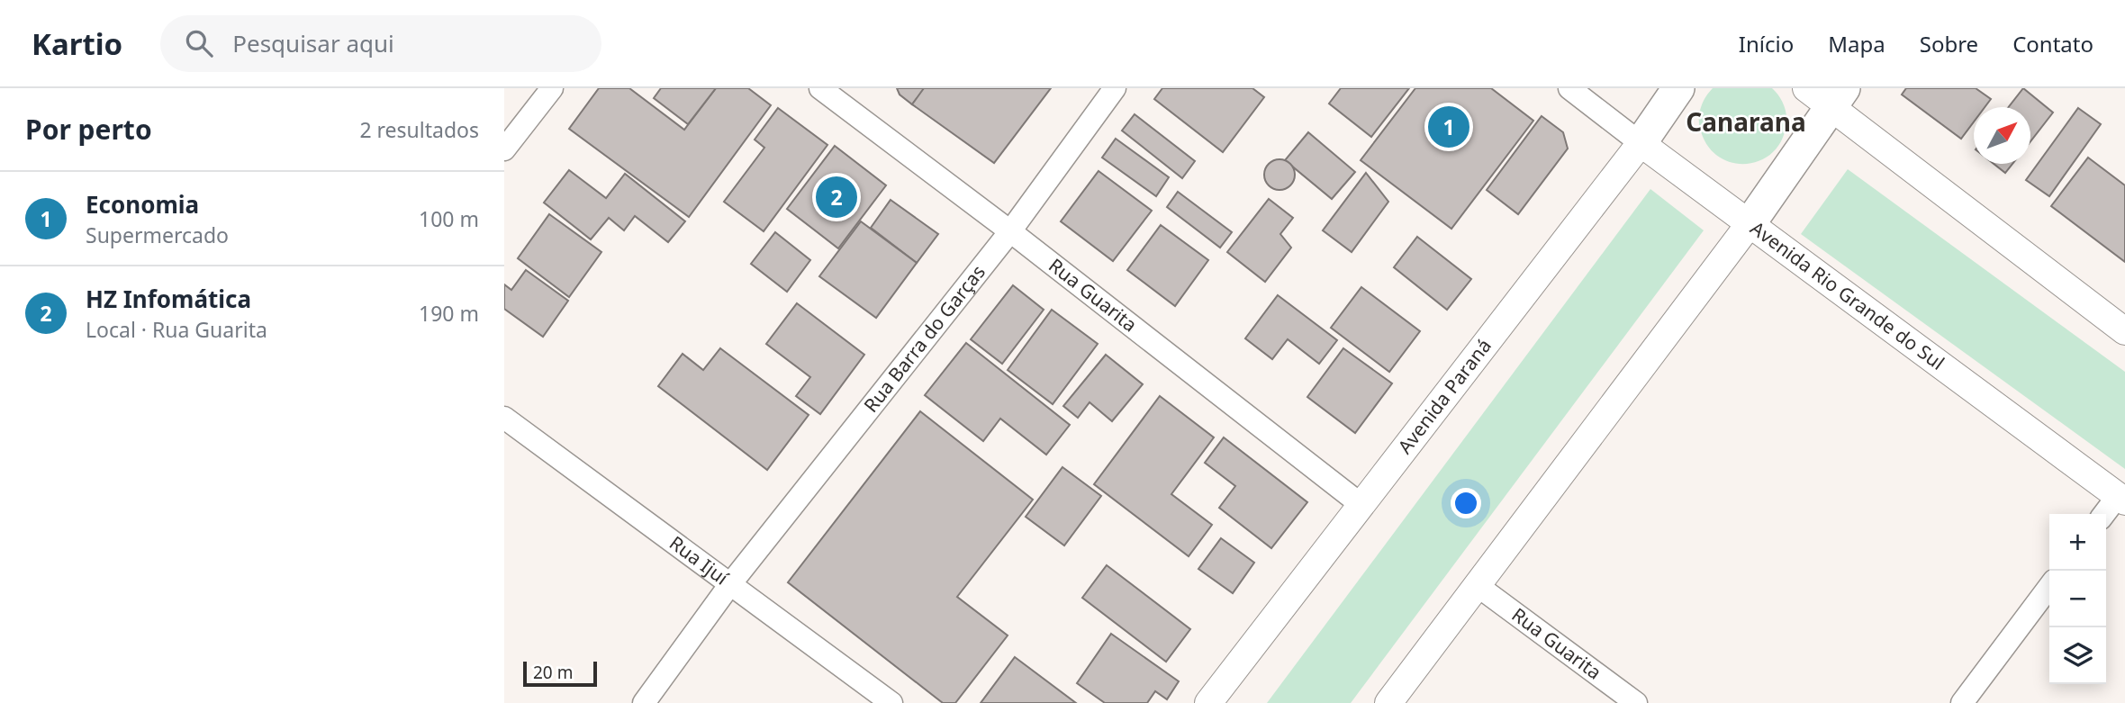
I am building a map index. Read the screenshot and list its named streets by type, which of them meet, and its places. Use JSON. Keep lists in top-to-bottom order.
{
  "streets": {
    "main road": ["Avenida Paraná"],
    "street": [
      "Rua Guarita",
      "Avenida Rio Grande do Sul",
      "Rua Barra do Garças",
      "Rua Ijuí"
    ]
  },
  "crossings": [
    ["Rua Guarita", "Rua Barra do Garças"],
    ["Rua Guarita", "Avenida Paraná"],
    ["Avenida Rio Grande do Sul", "Avenida Paraná"],
    ["Rua Barra do Garças", "Rua Ijuí"]
  ],
  "districts": ["Canarana"],
  "scale_bar": "20 m",
  "north": "top right",
  "page": {
    "header": "Kartio",
    "search": "Pesquisar aqui",
    "nav": [
      "Início",
      "Mapa",
      "Sobre",
      "Contato"
    ],
    "heading": ["Por perto", "2 resultados"],
    "pins": ["1", "2"],
    "list": [
      {
        "mark": "1",
        "name": "Economia",
        "note": "Supermercado",
        "value": "100 m"
      },
      {
        "mark": "2",
        "name": "HZ Infomática",
        "note": "Local · Rua Guarita",
        "value": "190 m"
      }
    ],
    "map_buttons": ["+", "−"],
    "scale": "20 m"
  }
}
